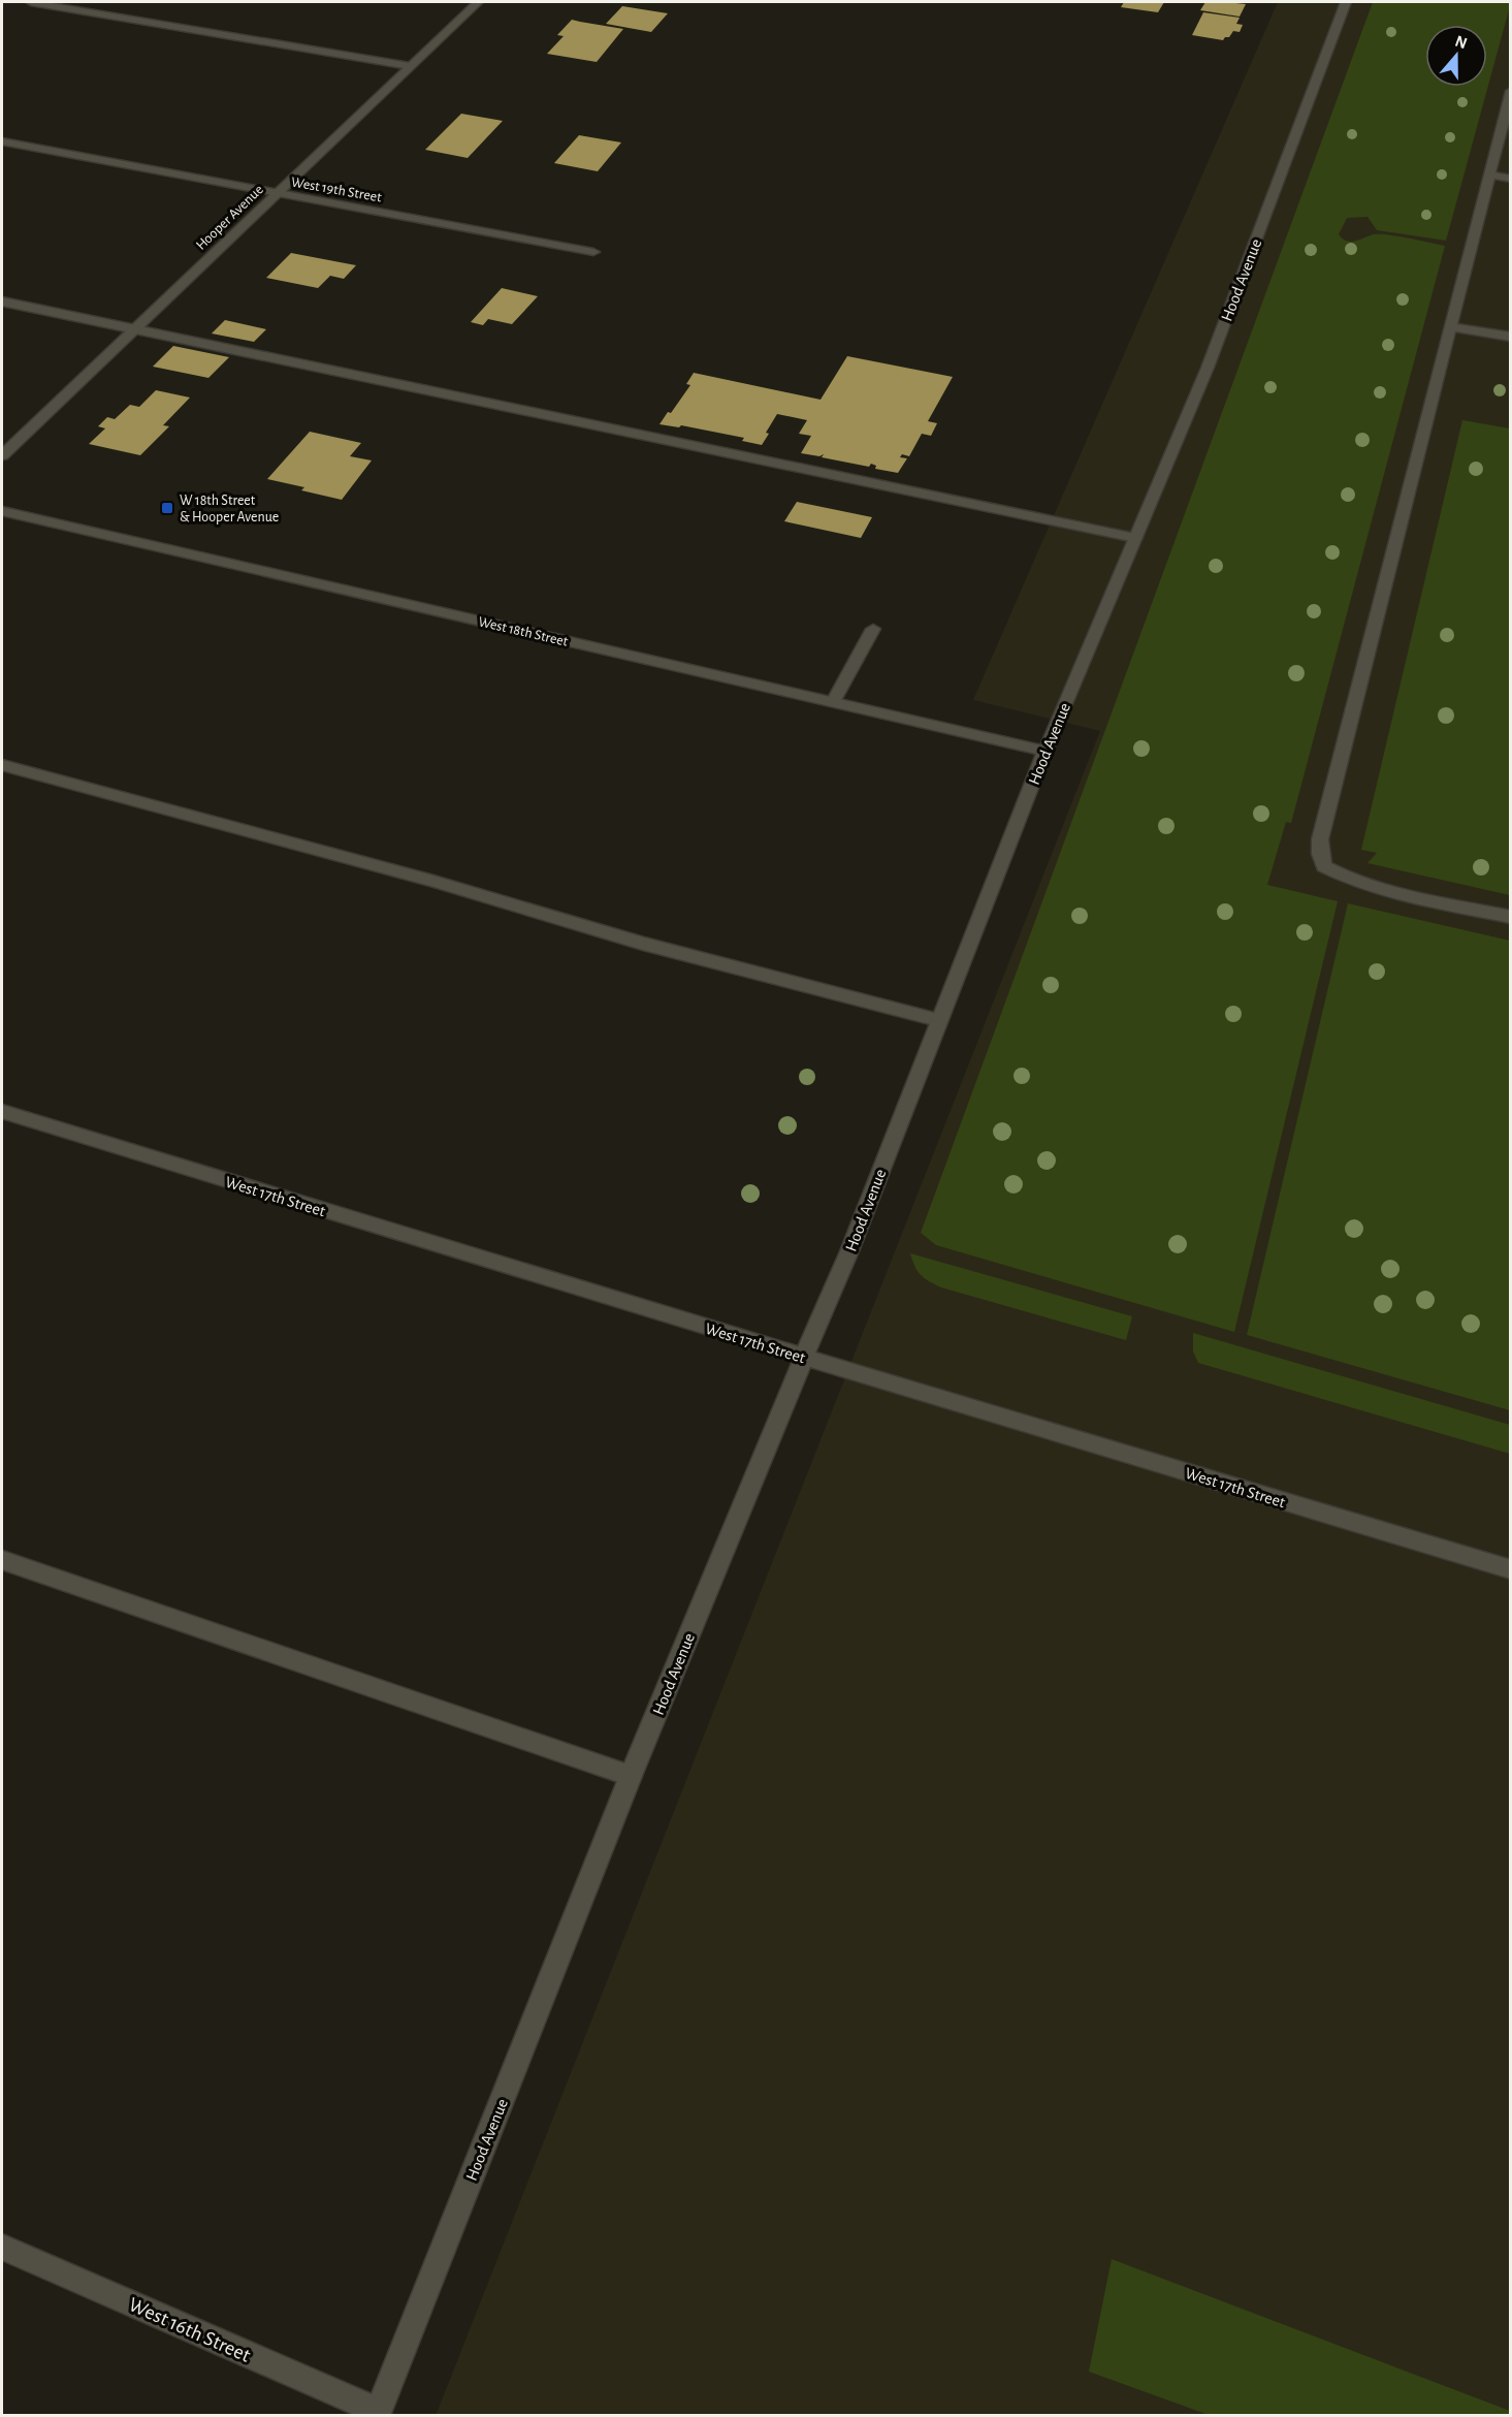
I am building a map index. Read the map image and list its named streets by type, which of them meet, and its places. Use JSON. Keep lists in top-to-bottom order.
{
  "streets": {
    "street": [
      "West 19th Street",
      "Hooper Avenue",
      "Hood Avenue",
      "West 18th Street",
      "West 17th Street",
      "West 16th Street"
    ]
  },
  "crossings": [
    ["West 19th Street", "Hooper Avenue"],
    ["Hood Avenue", "West 18th Street"],
    ["Hood Avenue", "West 17th Street"],
    ["Hood Avenue", "West 16th Street"]
  ],
  "places": {
    "transit": ["W 18th Street & Hooper Avenue"]
  },
  "north": "top"
}
